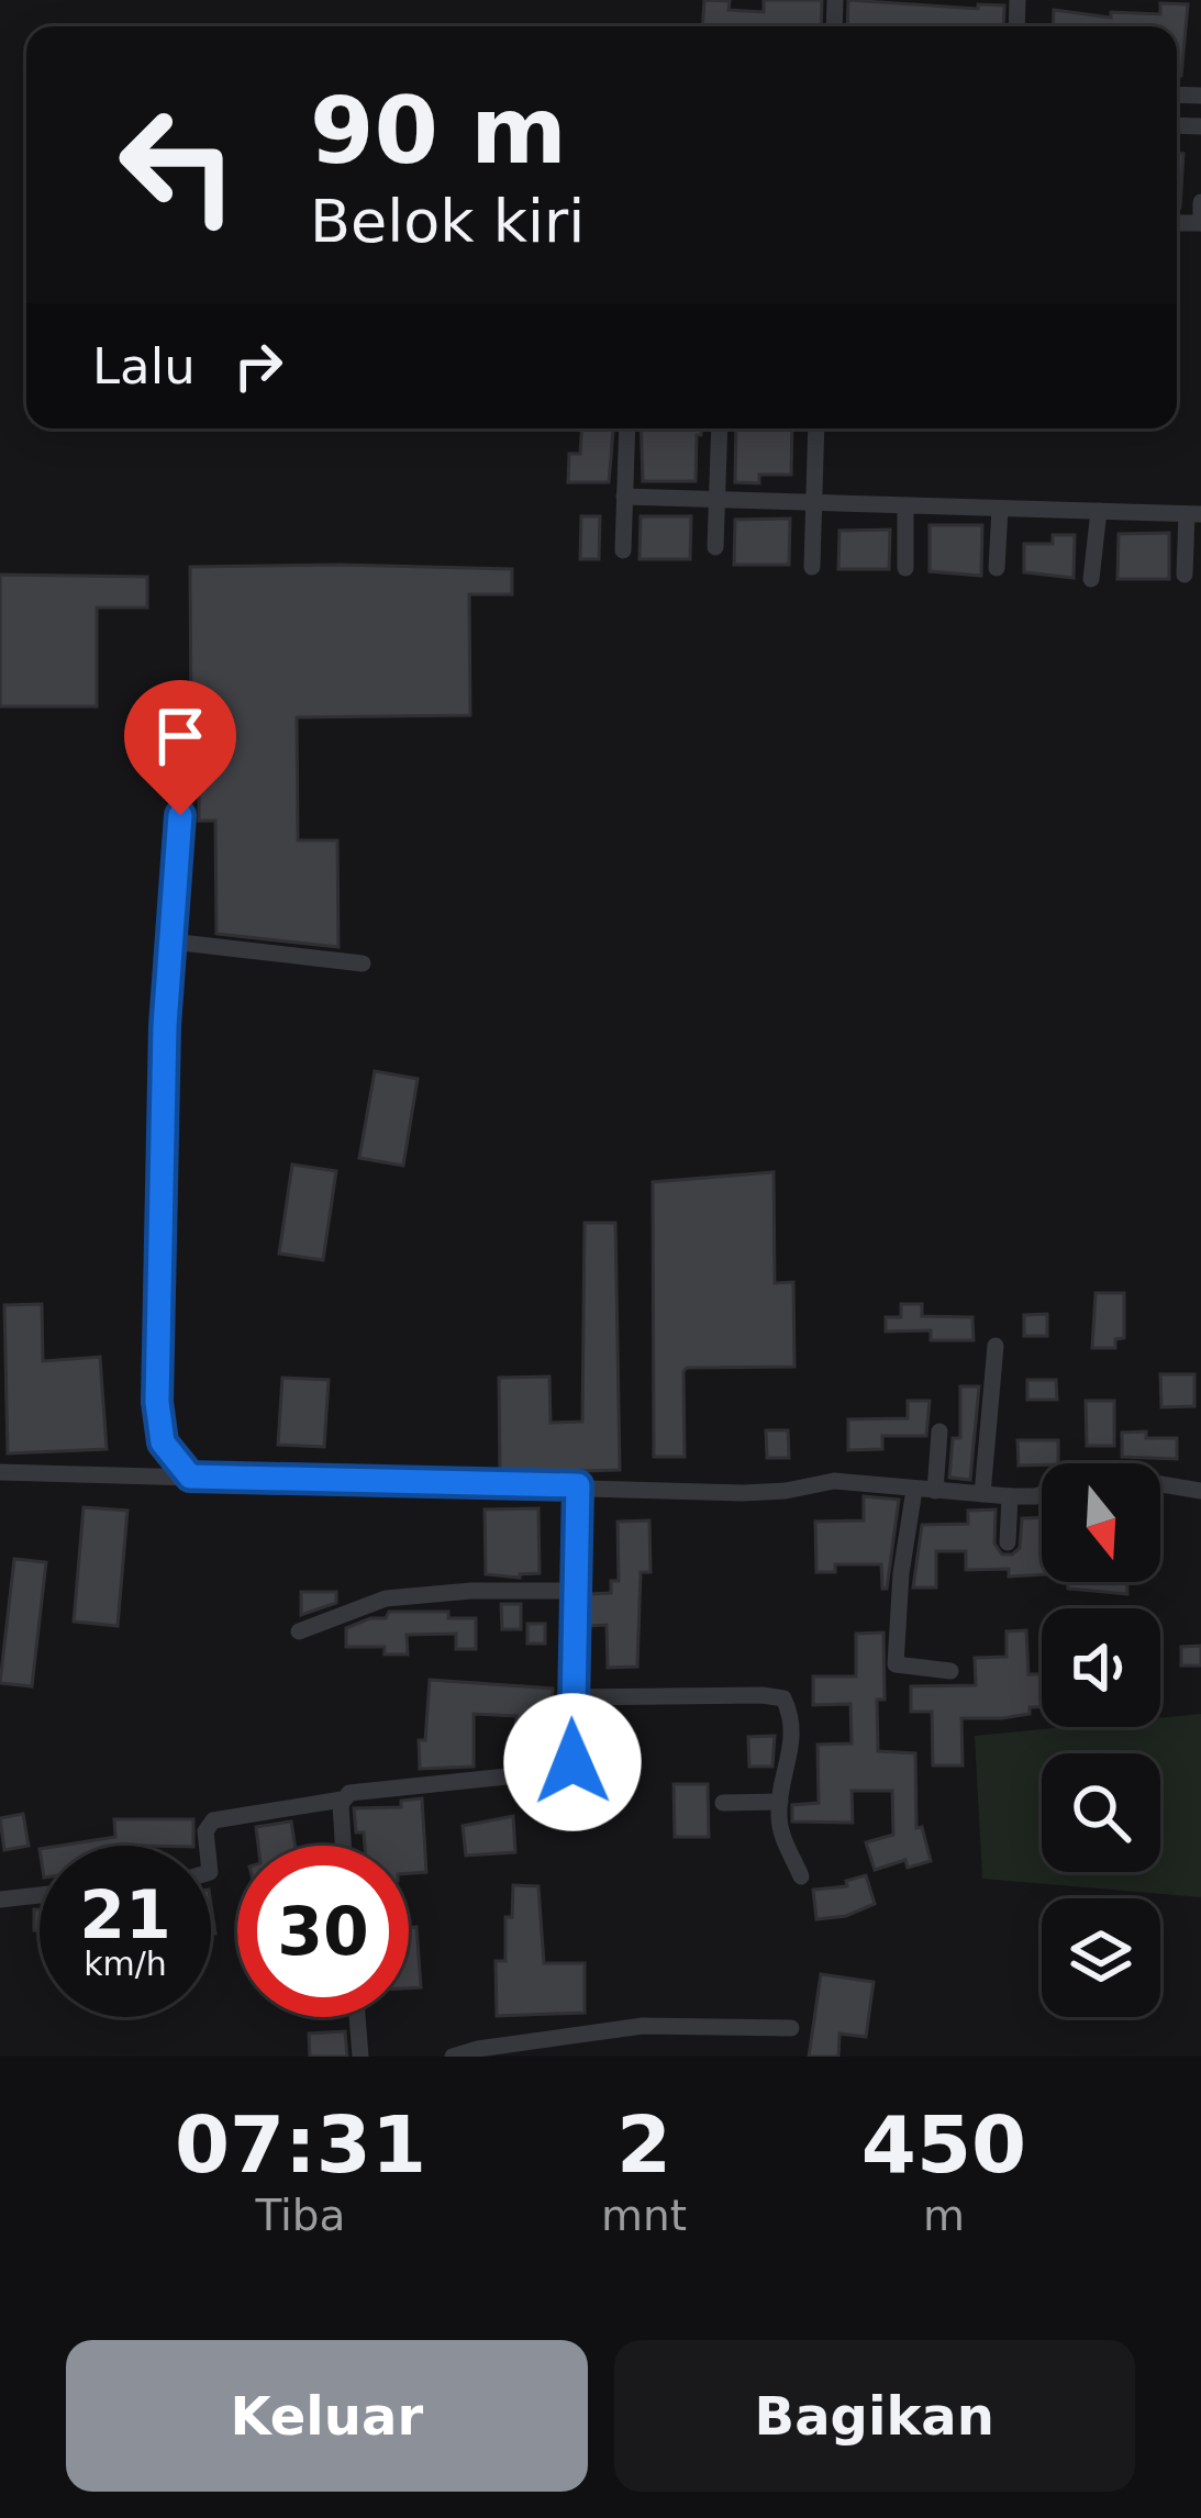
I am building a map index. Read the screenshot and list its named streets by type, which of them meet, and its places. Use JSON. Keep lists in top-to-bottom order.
{
  "north": "bottom",
  "page": {
    "turn": ["90 m", "Belok kiri"],
    "then": "Lalu",
    "speed": "21 km/h",
    "limit": "30",
    "eta": [
      "07:31",
      "Tiba",
      "2",
      "mnt",
      "450",
      "m"
    ],
    "buttons": ["Keluar", "Bagikan"]
  }
}
